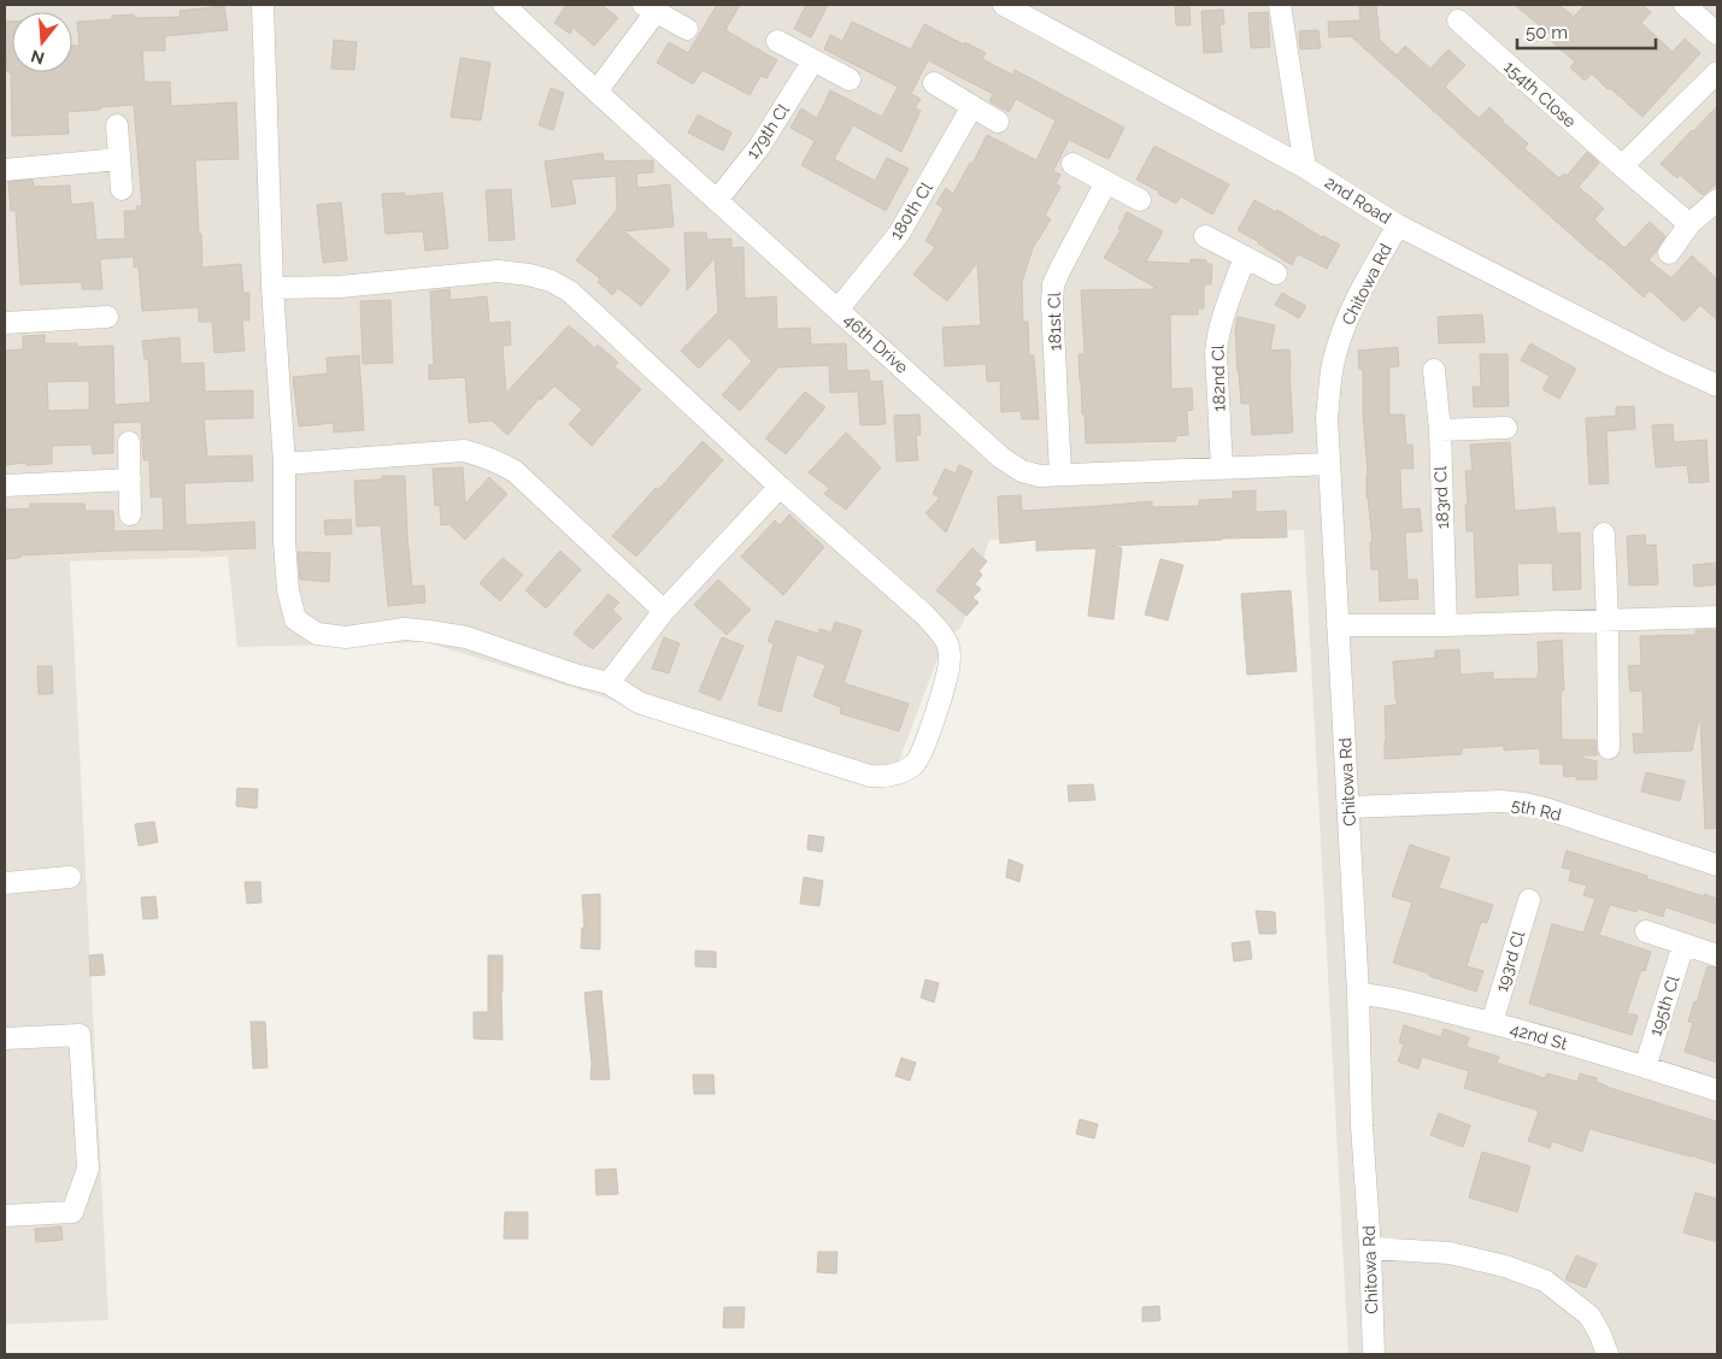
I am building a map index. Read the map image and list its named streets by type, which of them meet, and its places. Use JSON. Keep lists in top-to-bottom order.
{
  "streets": {
    "street": [
      "154th Close",
      "179th Cl",
      "2nd Road",
      "180th Cl",
      "Chitowa Rd",
      "181st Cl",
      "46th Drive",
      "182nd Cl",
      "183rd Cl",
      "5th Rd",
      "193rd Cl",
      "195th Cl",
      "42nd St"
    ]
  },
  "crossings": [
    ["179th Cl", "46th Drive"],
    ["2nd Road", "Chitowa Rd"],
    ["180th Cl", "46th Drive"],
    ["Chitowa Rd", "46th Drive"],
    ["Chitowa Rd", "5th Rd"],
    ["Chitowa Rd", "42nd St"],
    ["181st Cl", "46th Drive"],
    ["46th Drive", "182nd Cl"],
    ["193rd Cl", "42nd St"],
    ["195th Cl", "42nd St"]
  ],
  "scale_bar": "50 m",
  "north": "bottom"
}
